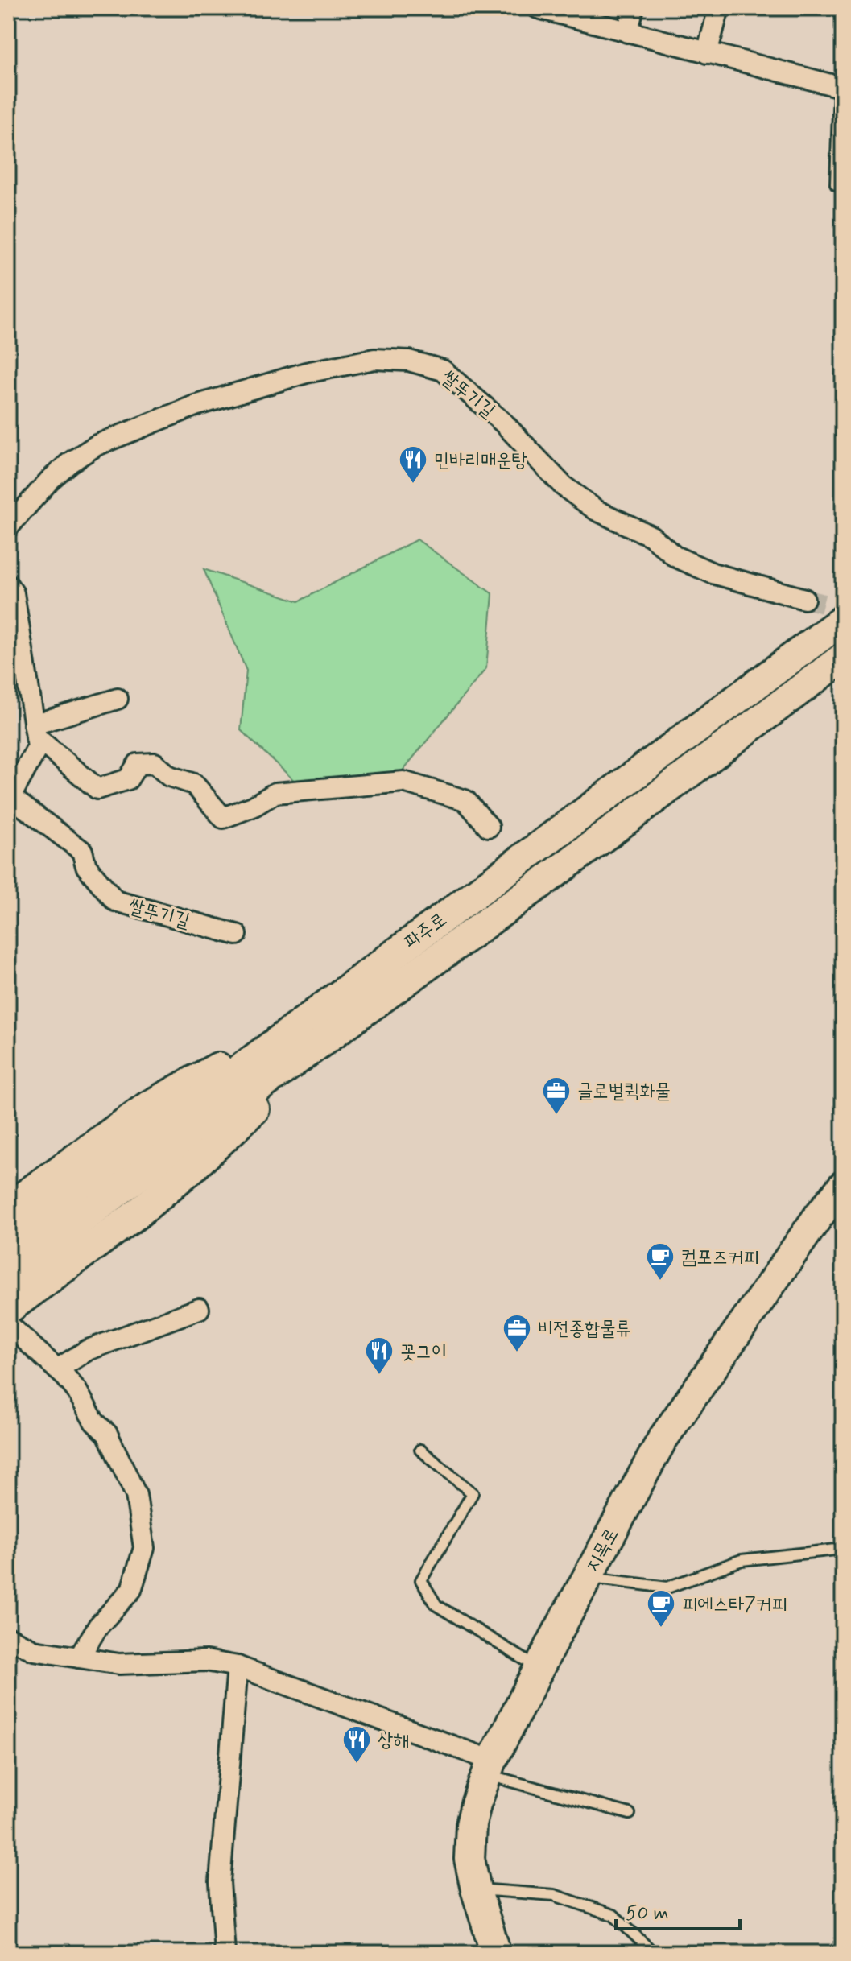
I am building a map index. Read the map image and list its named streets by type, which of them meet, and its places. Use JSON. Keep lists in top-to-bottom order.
{
  "streets": {
    "main road": ["파주로", "지목로"],
    "street": ["쌀뚜기길"]
  },
  "places": {
    "restaurant": ["민바리매운탕", "꼿그이", "상해"],
    "office": ["글로벌퀵화물", "비전종합물류"],
    "cafe": ["컴포즈커피", "피에스타7커피"]
  },
  "scale_bar": "50 m"
}
